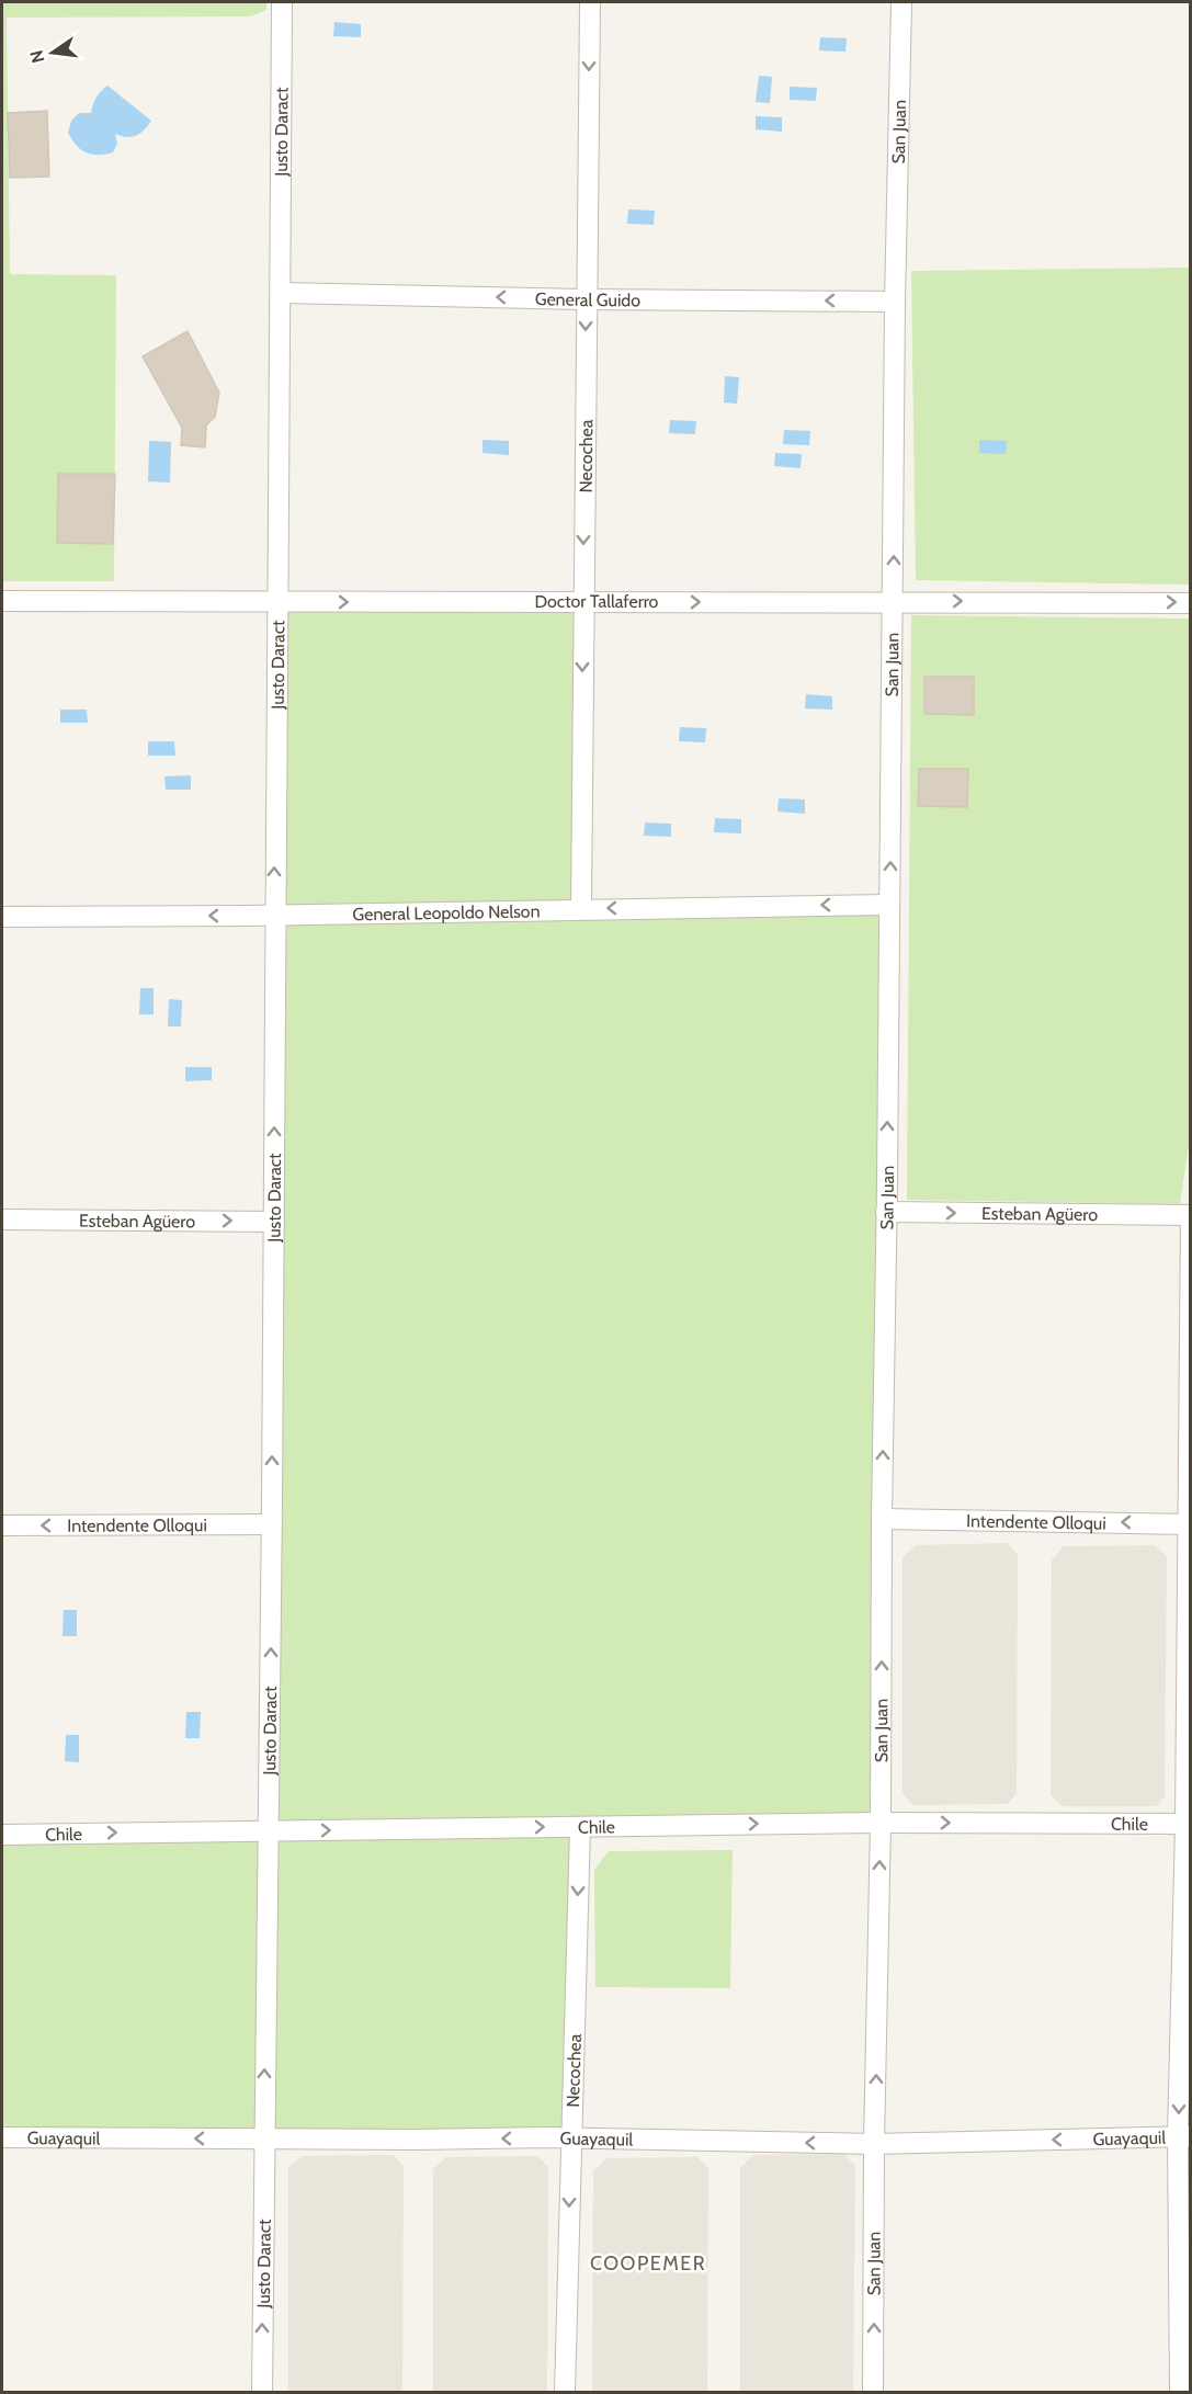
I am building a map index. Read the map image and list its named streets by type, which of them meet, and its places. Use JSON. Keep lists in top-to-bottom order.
{
  "streets": {
    "street": [
      "Justo Daract",
      "San Juan",
      "General Guido",
      "Necochea",
      "Doctor Tallaferro",
      "General Leopoldo Nelson",
      "Esteban Agüero",
      "Intendente Olloqui",
      "Chile",
      "Guayaquil"
    ]
  },
  "crossings": [
    ["Justo Daract", "General Guido"],
    ["Justo Daract", "Doctor Tallaferro"],
    ["Justo Daract", "General Leopoldo Nelson"],
    ["Justo Daract", "Esteban Agüero"],
    ["Justo Daract", "Intendente Olloqui"],
    ["Justo Daract", "Chile"],
    ["Justo Daract", "Guayaquil"],
    ["San Juan", "General Guido"],
    ["San Juan", "Doctor Tallaferro"],
    ["San Juan", "General Leopoldo Nelson"],
    ["San Juan", "Esteban Agüero"],
    ["San Juan", "Intendente Olloqui"],
    ["San Juan", "Chile"],
    ["San Juan", "Guayaquil"],
    ["General Guido", "Necochea"],
    ["Necochea", "Doctor Tallaferro"],
    ["Necochea", "General Leopoldo Nelson"],
    ["Necochea", "Chile"],
    ["Necochea", "Guayaquil"]
  ],
  "one_way": [
    "Justo Daract",
    "San Juan",
    "General Guido",
    "Necochea",
    "Doctor Tallaferro",
    "General Leopoldo Nelson",
    "Esteban Agüero",
    "Intendente Olloqui",
    "Chile",
    "Guayaquil"
  ],
  "districts": ["COOPEMER"],
  "north": "left"
}
